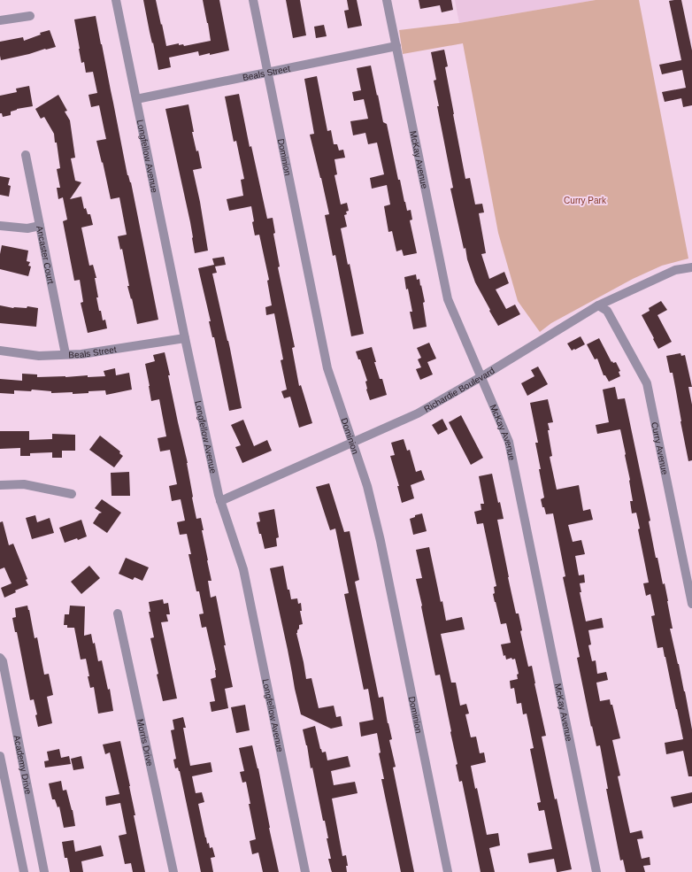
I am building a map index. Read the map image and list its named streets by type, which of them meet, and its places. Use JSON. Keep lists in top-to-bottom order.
{
  "streets": {
    "street": [
      "Beals Street",
      "Longfellow Avenue",
      "Dominion",
      "McKay Avenue",
      "Ancaster Court",
      "Richardie Boulevard",
      "Curry Avenue",
      "Morris Drive",
      "Academy Drive"
    ]
  },
  "crossings": [
    ["Beals Street", "Longfellow Avenue"],
    ["Beals Street", "Dominion"],
    ["Beals Street", "McKay Avenue"],
    ["Beals Street", "Ancaster Court"],
    ["Longfellow Avenue", "Richardie Boulevard"],
    ["Dominion", "Richardie Boulevard"],
    ["McKay Avenue", "Richardie Boulevard"],
    ["Richardie Boulevard", "Curry Avenue"]
  ],
  "parks": ["Curry Park"]
}
